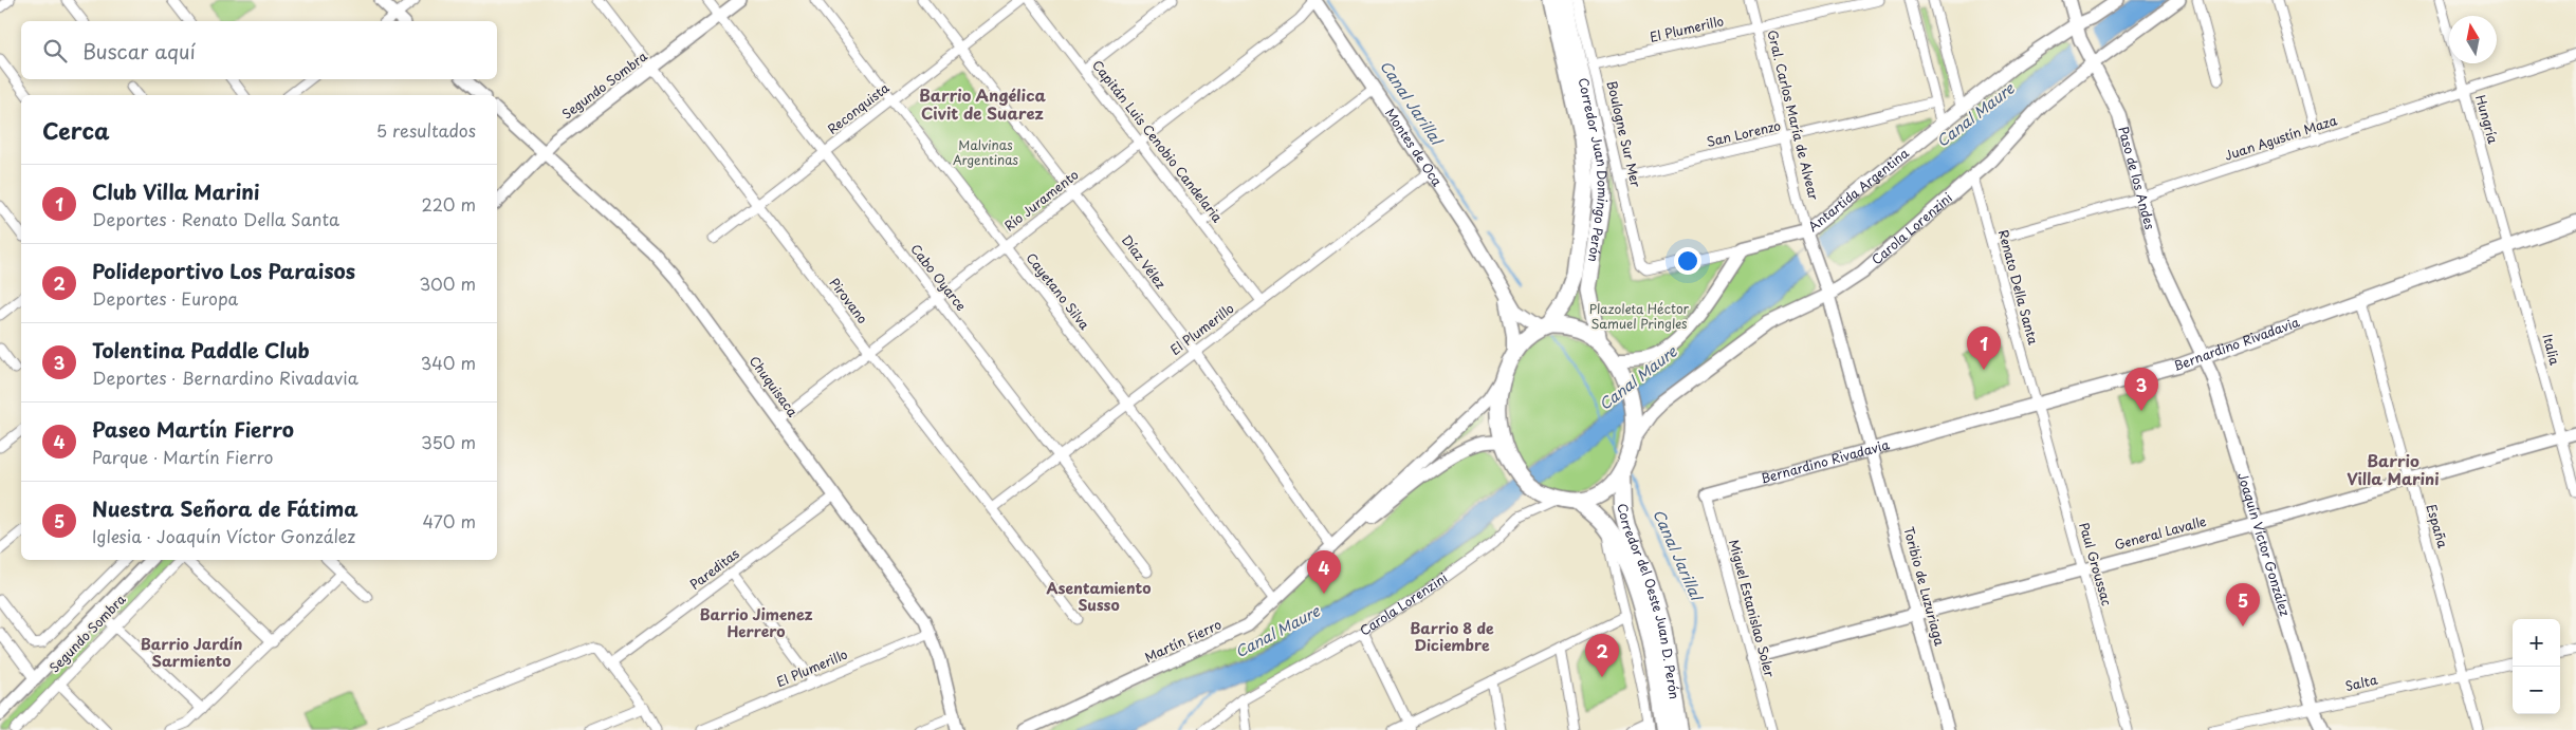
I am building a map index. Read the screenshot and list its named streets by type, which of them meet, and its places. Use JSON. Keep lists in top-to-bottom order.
{
  "streets": {
    "highway": ["Corredor Juan Domingo Perón", "Corredor del Oeste Juan D. Perón"],
    "main road": [
      "Montes de Oca",
      "Paso de los Andes",
      "Antartida Argentina",
      "Carola Lorenzini",
      "Bernardino Rivadavia",
      "Joaquín Víctor González"
    ],
    "street": [
      "El Plumerillo",
      "Segundo Sombra",
      "Reconquista",
      "Gral. Carlos María de Alvear",
      "Hungría",
      "Boulogne Sur Mer",
      "San Lorenzo",
      "Juan Agustín Maza",
      "Capitán Luis Cenobio Candelaria",
      "Río Juramento",
      "Díaz Vélez",
      "Cabo Oyarce",
      "Renato Della Santa",
      "Cayetano Silva",
      "Pirovano",
      "Italia",
      "Chuquisaca",
      "España",
      "General Lavalle",
      "Paul Groussac",
      "Pareditas",
      "Toribio de Luzuriaga",
      "Miguel Estanislao Soler",
      "Martín Fierro",
      "Salta"
    ]
  },
  "crossings": [
    ["El Plumerillo", "Gral. Carlos María de Alvear"],
    ["El Plumerillo", "Boulogne Sur Mer"],
    ["El Plumerillo", "Capitán Luis Cenobio Candelaria"],
    ["El Plumerillo", "Montes de Oca"],
    ["El Plumerillo", "Díaz Vélez"],
    ["El Plumerillo", "Cabo Oyarce"],
    ["El Plumerillo", "Cayetano Silva"],
    ["El Plumerillo", "Pirovano"],
    ["El Plumerillo", "Chuquisaca"],
    ["Segundo Sombra", "Cabo Oyarce"],
    ["Segundo Sombra", "Pirovano"],
    ["Segundo Sombra", "Chuquisaca"],
    ["Reconquista", "Díaz Vélez"],
    ["Reconquista", "Cabo Oyarce"],
    ["Reconquista", "Cayetano Silva"],
    ["Reconquista", "Pirovano"],
    ["Gral. Carlos María de Alvear", "San Lorenzo"],
    ["Gral. Carlos María de Alvear", "Antartida Argentina"],
    ["Gral. Carlos María de Alvear", "Carola Lorenzini"],
    ["Gral. Carlos María de Alvear", "Bernardino Rivadavia"],
    ["Gral. Carlos María de Alvear", "Toribio de Luzuriaga"],
    ["Hungría", "Juan Agustín Maza"],
    ["Hungría", "Bernardino Rivadavia"],
    ["Hungría", "Italia"],
    ["Boulogne Sur Mer", "San Lorenzo"],
    ["Boulogne Sur Mer", "Antartida Argentina"],
    ["Juan Agustín Maza", "Paso de los Andes"],
    ["Juan Agustín Maza", "Renato Della Santa"],
    ["Capitán Luis Cenobio Candelaria", "Río Juramento"],
    ["Montes de Oca", "Corredor Juan Domingo Perón"],
    ["Montes de Oca", "Río Juramento"],
    ["Montes de Oca", "Carola Lorenzini"],
    ["Montes de Oca", "Corredor del Oeste Juan D. Perón"],
    ["Montes de Oca", "Martín Fierro"],
    ["Corredor Juan Domingo Perón", "Carola Lorenzini"],
    ["Corredor Juan Domingo Perón", "Corredor del Oeste Juan D. Perón"],
    ["Corredor Juan Domingo Perón", "Martín Fierro"],
    ["Paso de los Andes", "Antartida Argentina"],
    ["Paso de los Andes", "Carola Lorenzini"],
    ["Paso de los Andes", "Bernardino Rivadavia"],
    ["Paso de los Andes", "Joaquín Víctor González"],
    ["Río Juramento", "Díaz Vélez"],
    ["Río Juramento", "Cabo Oyarce"],
    ["Río Juramento", "Cayetano Silva"],
    ["Río Juramento", "Pirovano"],
    ["Río Juramento", "Chuquisaca"],
    ["Carola Lorenzini", "Renato Della Santa"],
    ["Carola Lorenzini", "Corredor del Oeste Juan D. Perón"],
    ["Carola Lorenzini", "Martín Fierro"],
    ["Díaz Vélez", "Martín Fierro"],
    ["Renato Della Santa", "Bernardino Rivadavia"],
    ["Renato Della Santa", "Paul Groussac"],
    ["Cayetano Silva", "Martín Fierro"],
    ["Bernardino Rivadavia", "Italia"],
    ["Bernardino Rivadavia", "España"],
    ["Bernardino Rivadavia", "Joaquín Víctor González"],
    ["Bernardino Rivadavia", "Paul Groussac"],
    ["Bernardino Rivadavia", "Toribio de Luzuriaga"],
    ["Bernardino Rivadavia", "Miguel Estanislao Soler"],
    ["Italia", "General Lavalle"],
    ["Chuquisaca", "Pareditas"],
    ["España", "General Lavalle"],
    ["España", "Salta"],
    ["General Lavalle", "Joaquín Víctor González"],
    ["General Lavalle", "Paul Groussac"],
    ["General Lavalle", "Toribio de Luzuriaga"],
    ["General Lavalle", "Miguel Estanislao Soler"],
    ["Joaquín Víctor González", "Salta"],
    ["Corredor del Oeste Juan D. Perón", "Martín Fierro"]
  ],
  "districts": [
    "Barrio Angélica Civit de Suarez",
    "Barrio Villa Marini",
    "Asentamiento Susso",
    "Barrio Jimenez Herrero",
    "Barrio 8 de Diciembre",
    "Barrio Jardín Sarmiento"
  ],
  "water": ["Canal Jarillal", "Canal Maure"],
  "parks": ["Malvinas Argentinas", "Plazoleta Héctor Samuel Pringles"],
  "north": "top",
  "page": {
    "search": "Buscar aquí",
    "heading": ["Cerca", "5 resultados"],
    "list": [
      {
        "mark": "1",
        "name": "Club Villa Marini",
        "note": "Deportes · Renato Della Santa",
        "value": "220 m"
      },
      {
        "mark": "2",
        "name": "Polideportivo Los Paraisos",
        "note": "Deportes · Europa",
        "value": "300 m"
      },
      {
        "mark": "3",
        "name": "Tolentina Paddle Club",
        "note": "Deportes · Bernardino Rivadavia",
        "value": "340 m"
      },
      {
        "mark": "4",
        "name": "Paseo Martín Fierro",
        "note": "Parque · Martín Fierro",
        "value": "350 m"
      },
      {
        "mark": "5",
        "name": "Nuestra Señora de Fátima",
        "note": "Iglesia · Joaquín Víctor González",
        "value": "470 m"
      }
    ],
    "pins": [
      "1",
      "3",
      "4",
      "5",
      "2"
    ],
    "map_buttons": ["+", "−"]
  }
}
